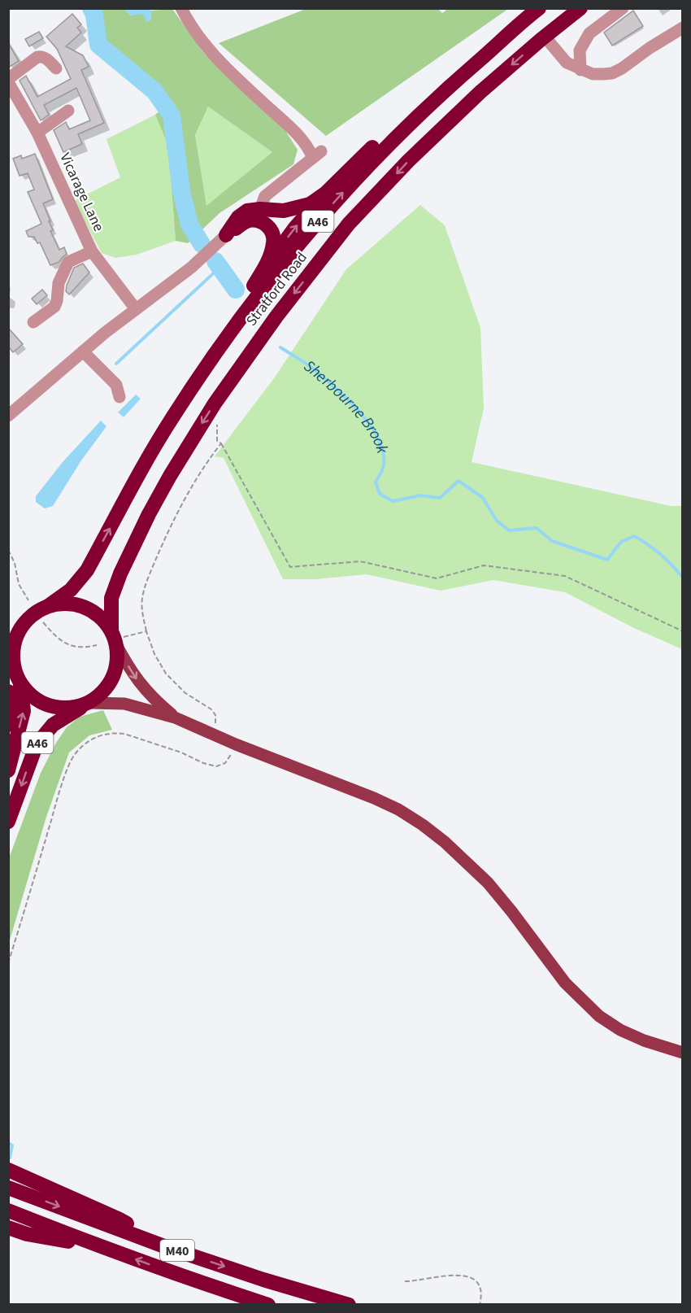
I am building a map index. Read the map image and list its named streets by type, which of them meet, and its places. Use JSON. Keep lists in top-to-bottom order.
{
  "streets": {
    "highway": ["A46", "Stratford Road", "M40"],
    "street": ["Vicarage Lane"]
  },
  "crossings": [
    ["A46", "Stratford Road"]
  ],
  "water": ["Sherbourne Brook"]
}
